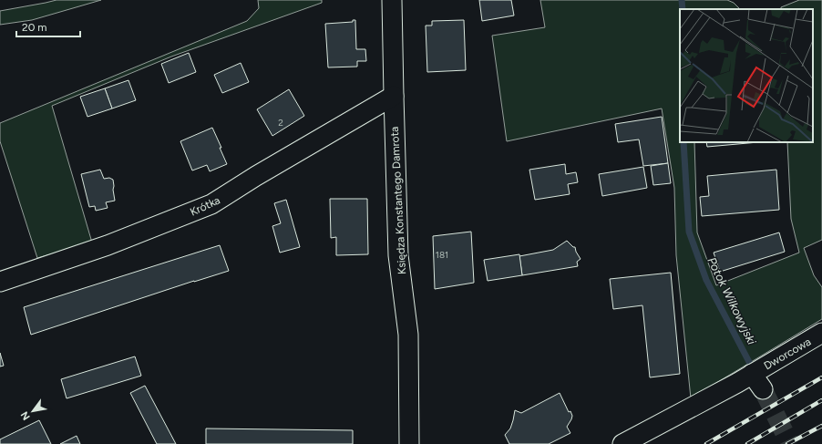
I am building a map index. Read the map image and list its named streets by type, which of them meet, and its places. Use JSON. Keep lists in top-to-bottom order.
{
  "streets": {
    "street": ["Księdza Konstantego Damrota", "Krótka", "Dworcowa"]
  },
  "crossings": [
    ["Księdza Konstantego Damrota", "Krótka"]
  ],
  "water": ["Potok Wilkowyjski"],
  "house_numbers": ["2", "181"],
  "scale_bar": "20 m",
  "north": "bottom left"
}
